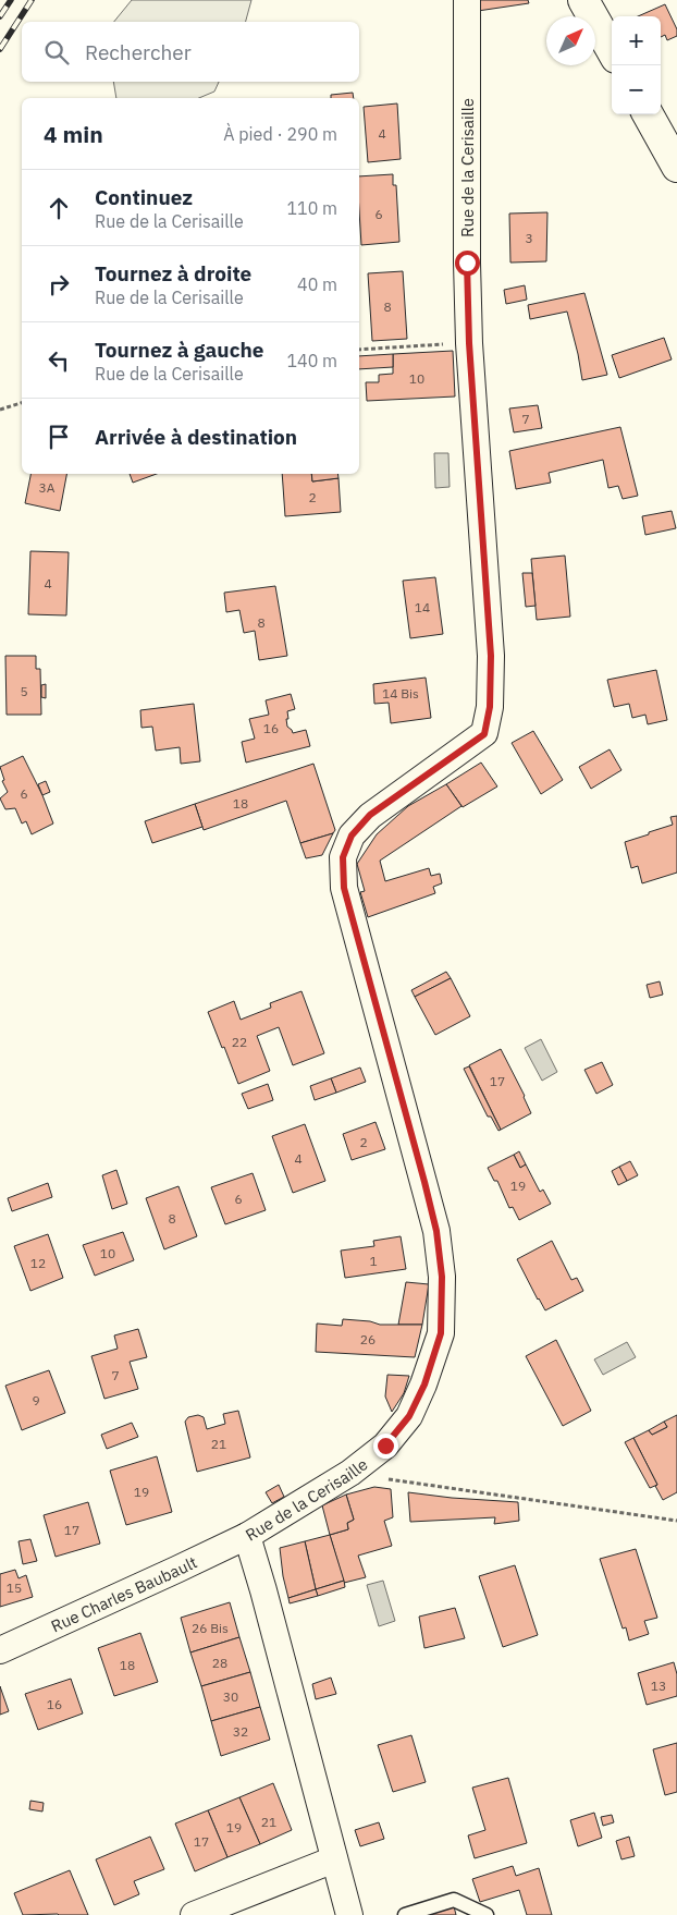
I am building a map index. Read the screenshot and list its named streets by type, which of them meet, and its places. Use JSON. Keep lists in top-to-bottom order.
{
  "streets": {
    "street": ["Rue de la Cerisaille", "Rue Charles Baubault"]
  },
  "crossings": [
    ["Rue de la Cerisaille", "Rue Charles Baubault"]
  ],
  "house_numbers": [
    "4",
    "6",
    "3",
    "8",
    "10",
    "7",
    "3A",
    "2",
    "4",
    "14",
    "8",
    "5",
    "14 Bis",
    "16",
    "6",
    "18",
    "22",
    "17",
    "2",
    "4",
    "19",
    "6",
    "8",
    "10",
    "1",
    "12",
    "26",
    "7",
    "9",
    "21",
    "19",
    "17",
    "15",
    "26 Bis",
    "28",
    "18",
    "13",
    "30",
    "16",
    "32",
    "21",
    "19",
    "17"
  ],
  "north": "top right",
  "page": {
    "map_buttons": ["+", "−"],
    "search": "Rechercher",
    "heading": ["4 min", "À pied · 290 m"],
    "list": [
      ["Continuez", "Rue de la Cerisaille", "110 m"],
      ["Tournez à droite", "Rue de la Cerisaille", "40 m"],
      ["Tournez à gauche", "Rue de la Cerisaille", "140 m"],
      "Arrivée à destination"
    ]
  }
}
